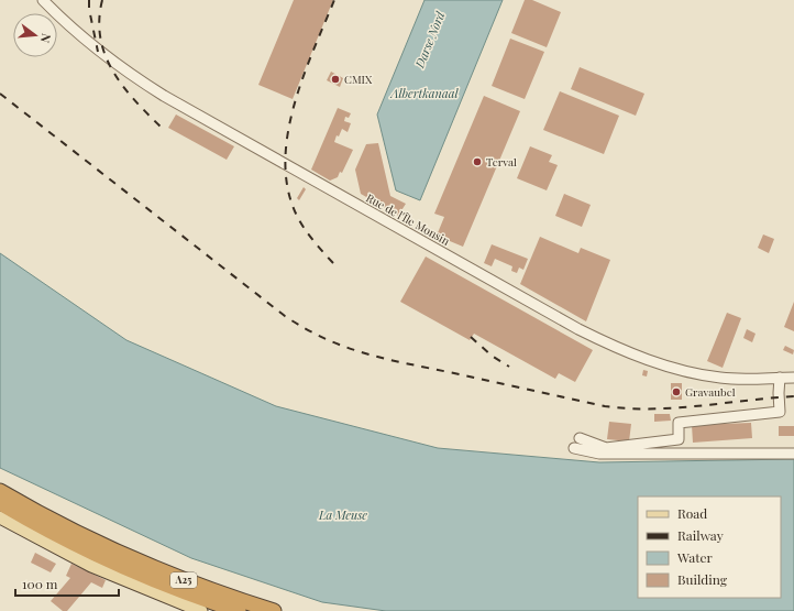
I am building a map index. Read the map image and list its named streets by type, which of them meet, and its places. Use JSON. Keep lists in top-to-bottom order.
{
  "streets": {
    "highway": ["A25"],
    "street": ["Rue de l'Île Monsin"]
  },
  "water": ["Darse Nord", "Albertkanaal", "La Meuse"],
  "places": ["CMIX", "Terval", "Gravaubel"],
  "legend": [
    "Road",
    "Railway",
    "Water",
    "Building"
  ],
  "scale_bar": "100 m",
  "north": "right"
}
